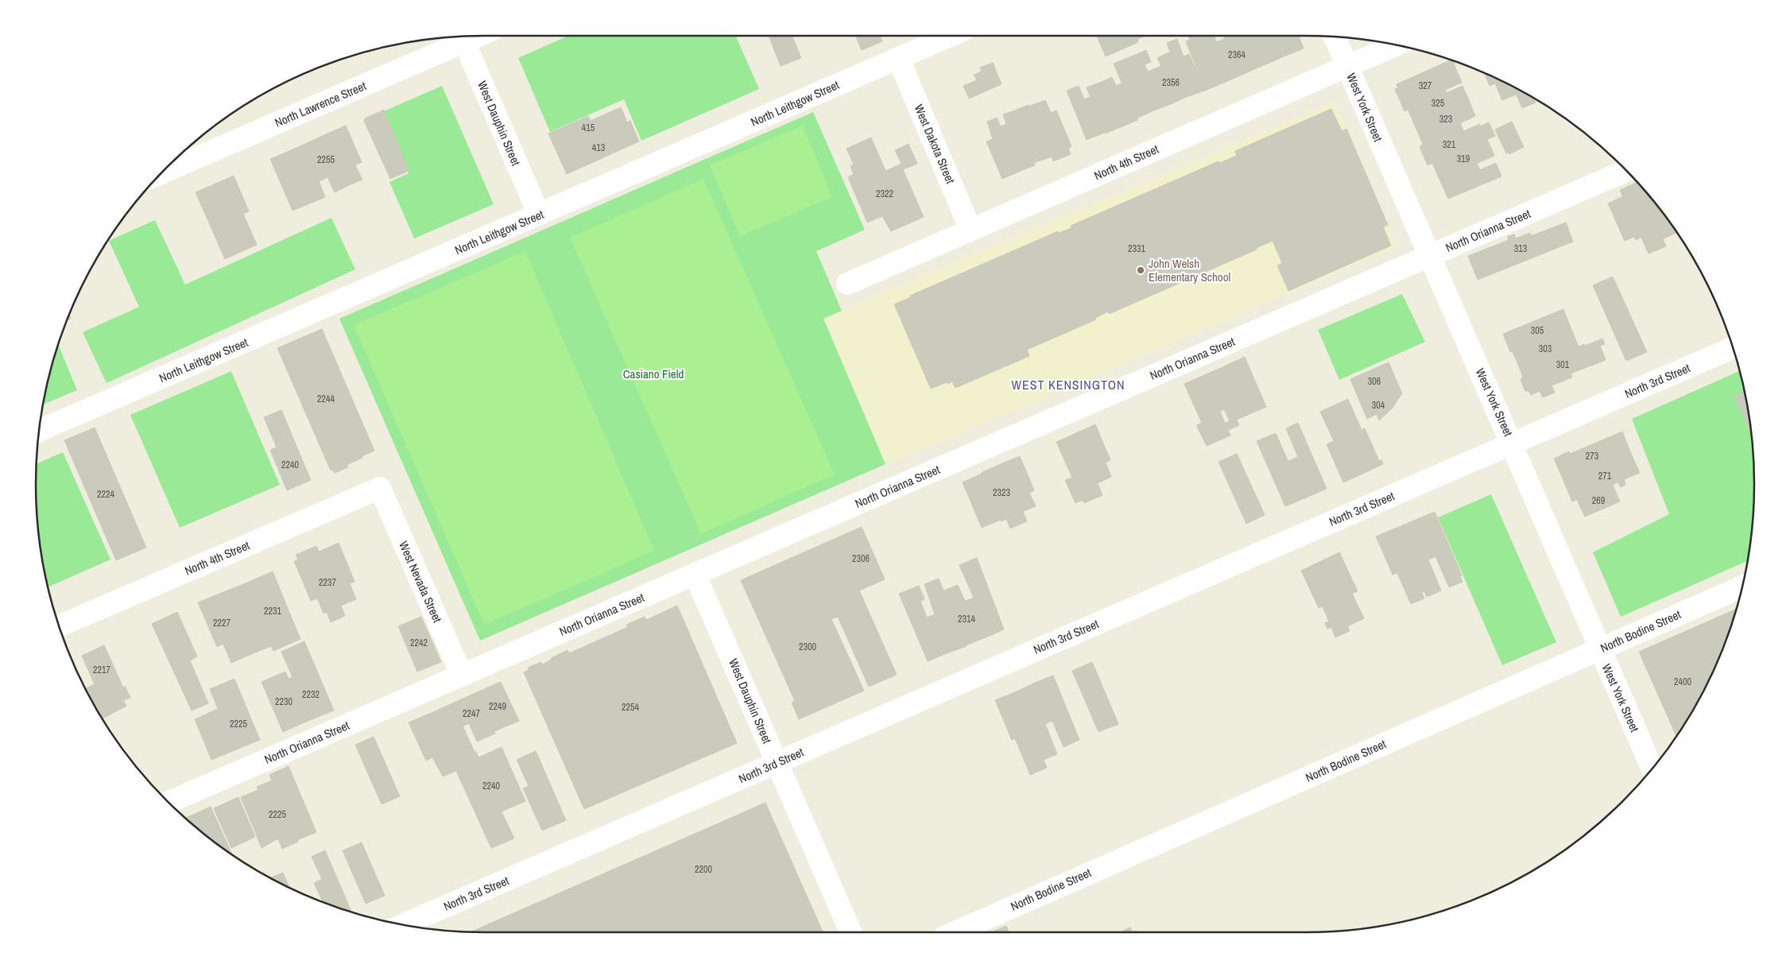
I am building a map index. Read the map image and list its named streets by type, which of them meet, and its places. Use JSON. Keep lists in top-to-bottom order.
{
  "streets": {
    "street": [
      "North Leithgow Street",
      "North Lawrence Street",
      "West York Street",
      "West Dauphin Street",
      "West Dakota Street",
      "North 4th Street",
      "North Orianna Street",
      "North 3rd Street",
      "West Nevada Street",
      "North Bodine Street"
    ]
  },
  "crossings": [
    ["North Leithgow Street", "West Dauphin Street"],
    ["North Leithgow Street", "West Dakota Street"],
    ["North Lawrence Street", "West Dauphin Street"],
    ["West York Street", "North 4th Street"],
    ["West York Street", "North Orianna Street"],
    ["West York Street", "North 3rd Street"],
    ["West York Street", "North Bodine Street"],
    ["West Dauphin Street", "North Orianna Street"],
    ["West Dauphin Street", "North 3rd Street"],
    ["West Dakota Street", "North 4th Street"],
    ["North 4th Street", "West Nevada Street"],
    ["North Orianna Street", "West Nevada Street"]
  ],
  "districts": ["WEST KENSINGTON"],
  "parks": ["Casiano Field"],
  "places": ["John Welsh Elementary School"],
  "house_numbers": [
    "2364",
    "2356",
    "327",
    "325",
    "323",
    "415",
    "321",
    "413",
    "319",
    "2255",
    "2322",
    "2331",
    "313",
    "305",
    "303",
    "301",
    "306",
    "2244",
    "304",
    "273",
    "2240",
    "271",
    "2323",
    "2224",
    "269",
    "2306",
    "2237",
    "2231",
    "2314",
    "2227",
    "2242",
    "2300",
    "2217",
    "2400",
    "2232",
    "2230",
    "2249",
    "2254",
    "2247",
    "2225",
    "2240",
    "2225",
    "2200"
  ]
}
